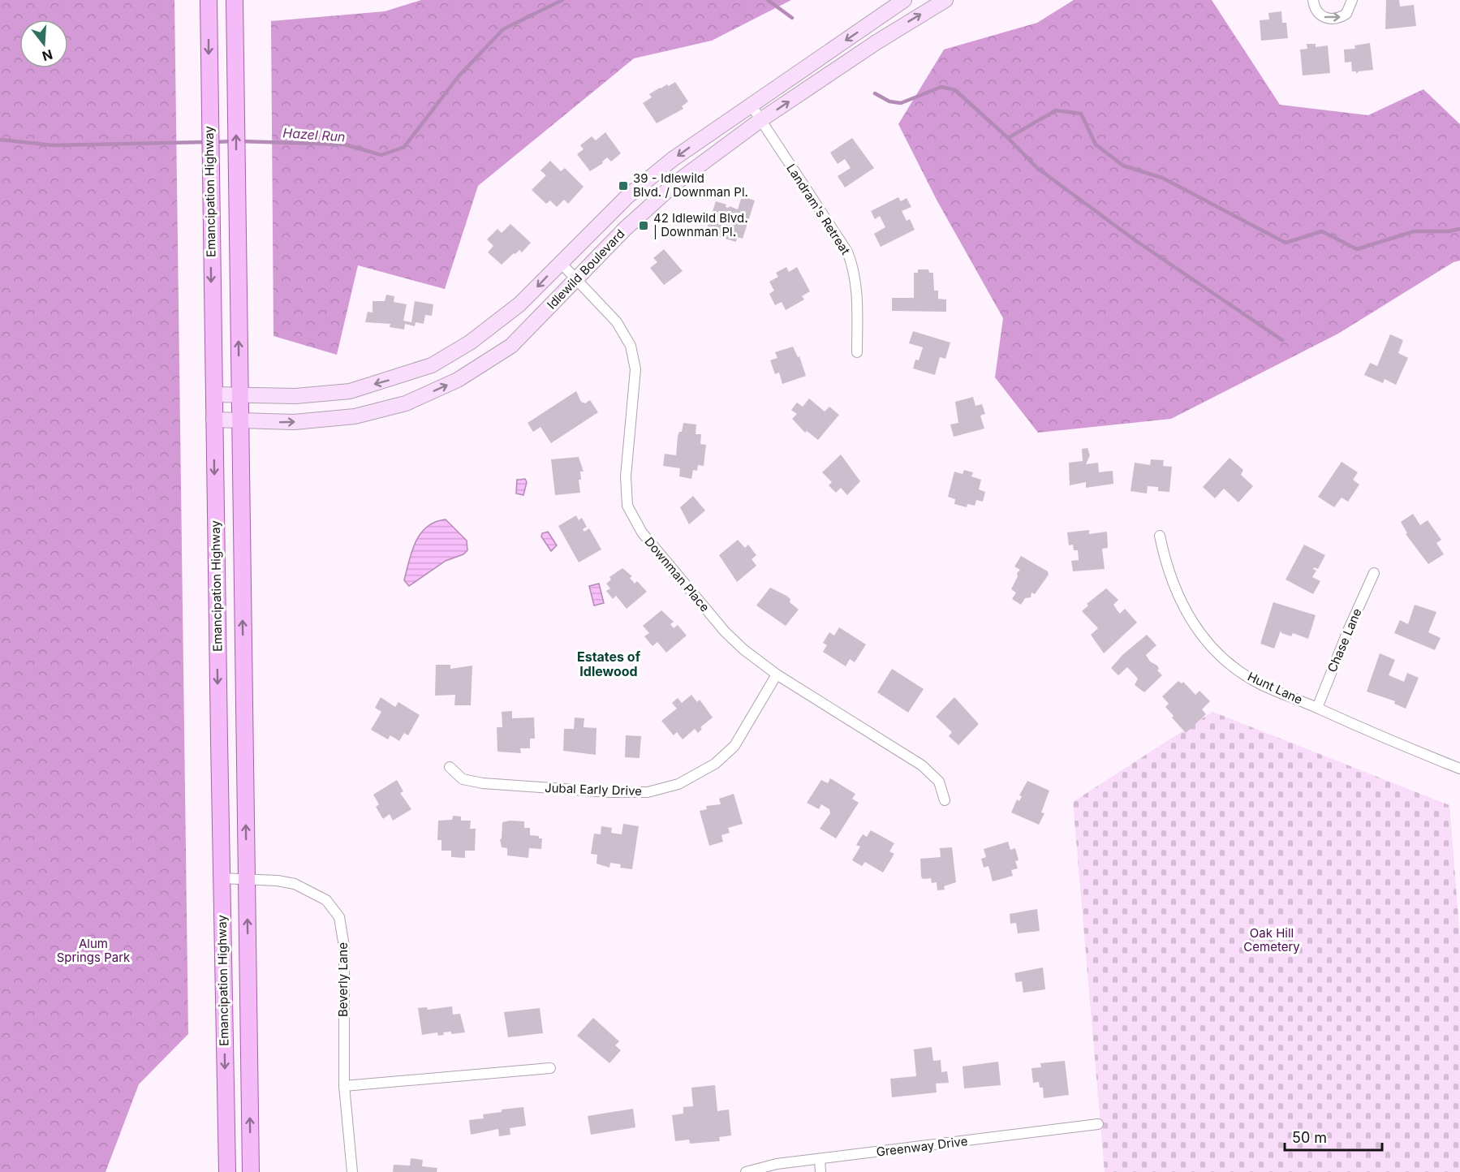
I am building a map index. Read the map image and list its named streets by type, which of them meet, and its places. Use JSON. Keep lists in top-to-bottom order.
{
  "streets": {
    "main road": ["Emancipation Highway"],
    "street": [
      "Landram's Retreat",
      "Idlewild Boulevard",
      "Downman Place",
      "Chase Lane",
      "Hunt Lane",
      "Jubal Early Drive",
      "Beverly Lane",
      "Greenway Drive"
    ]
  },
  "crossings": [
    ["Emancipation Highway", "Idlewild Boulevard"],
    ["Emancipation Highway", "Beverly Lane"],
    ["Landram's Retreat", "Idlewild Boulevard"],
    ["Idlewild Boulevard", "Downman Place"],
    ["Downman Place", "Jubal Early Drive"],
    ["Chase Lane", "Hunt Lane"]
  ],
  "districts": ["Estates of Idlewood"],
  "water": ["Hazel Run"],
  "parks": ["Oak Hill Cemetery", "Alum Springs Park"],
  "places": {
    "transit": ["39 - Idlewild Blvd. / Downman Pl.", "42 Idlewild Blvd. | Downman Pl."]
  },
  "scale_bar": "50 m",
  "north": "bottom"
}
